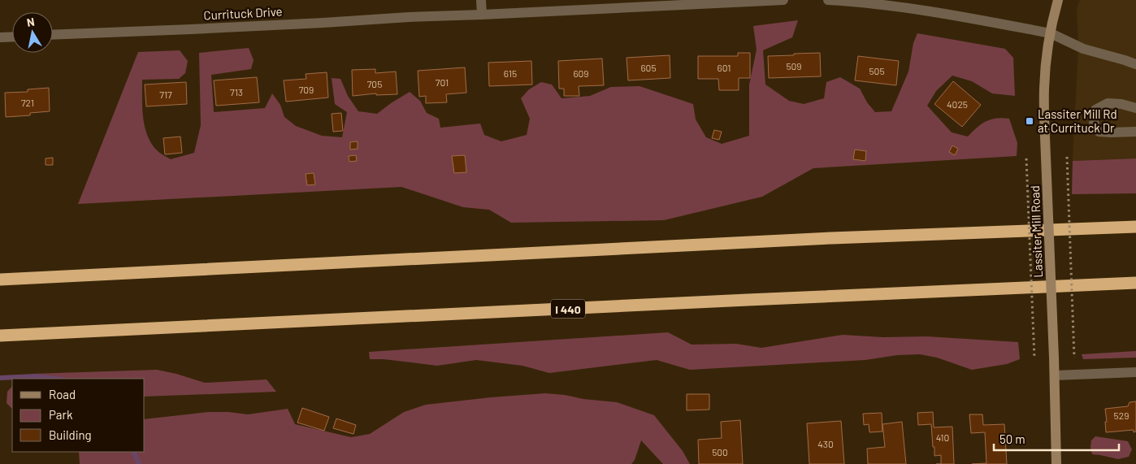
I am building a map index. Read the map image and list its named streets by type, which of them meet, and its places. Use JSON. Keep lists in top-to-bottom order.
{
  "streets": {
    "highway": ["I 440"],
    "main road": ["Lassiter Mill Road"],
    "street": ["Currituck Drive"]
  },
  "places": {
    "transit": ["Lassiter Mill Rd at Currituck Dr"]
  },
  "house_numbers": [
    "509",
    "605",
    "601",
    "505",
    "615",
    "609",
    "701",
    "705",
    "709",
    "713",
    "717",
    "721",
    "4025",
    "529",
    "410",
    "430",
    "500"
  ],
  "legend": ["Road", "Park", "Building"],
  "scale_bar": "50 m",
  "north": "top"
}
